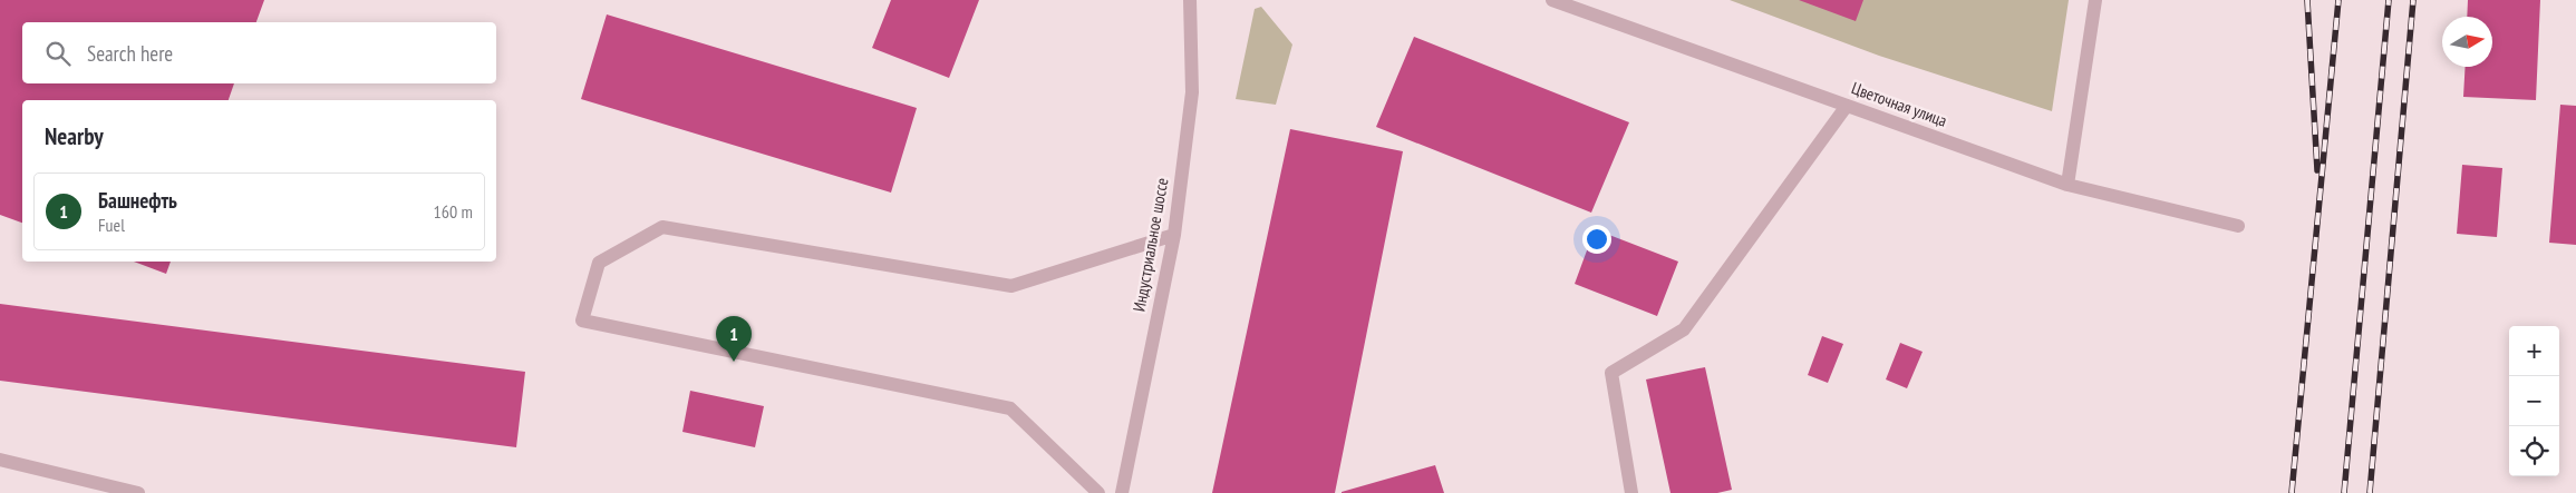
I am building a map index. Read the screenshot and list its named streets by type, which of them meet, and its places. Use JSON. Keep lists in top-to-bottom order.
{
  "streets": {
    "street": ["Цветочная улица", "Индустриальное шоссе"]
  },
  "north": "right",
  "page": {
    "search": "Search here",
    "heading": "Nearby",
    "list": [
      {
        "mark": "1",
        "name": "Башнефть",
        "note": "Fuel",
        "value": "160 m"
      }
    ],
    "pins": "1",
    "map_buttons": ["+", "−"]
  }
}
